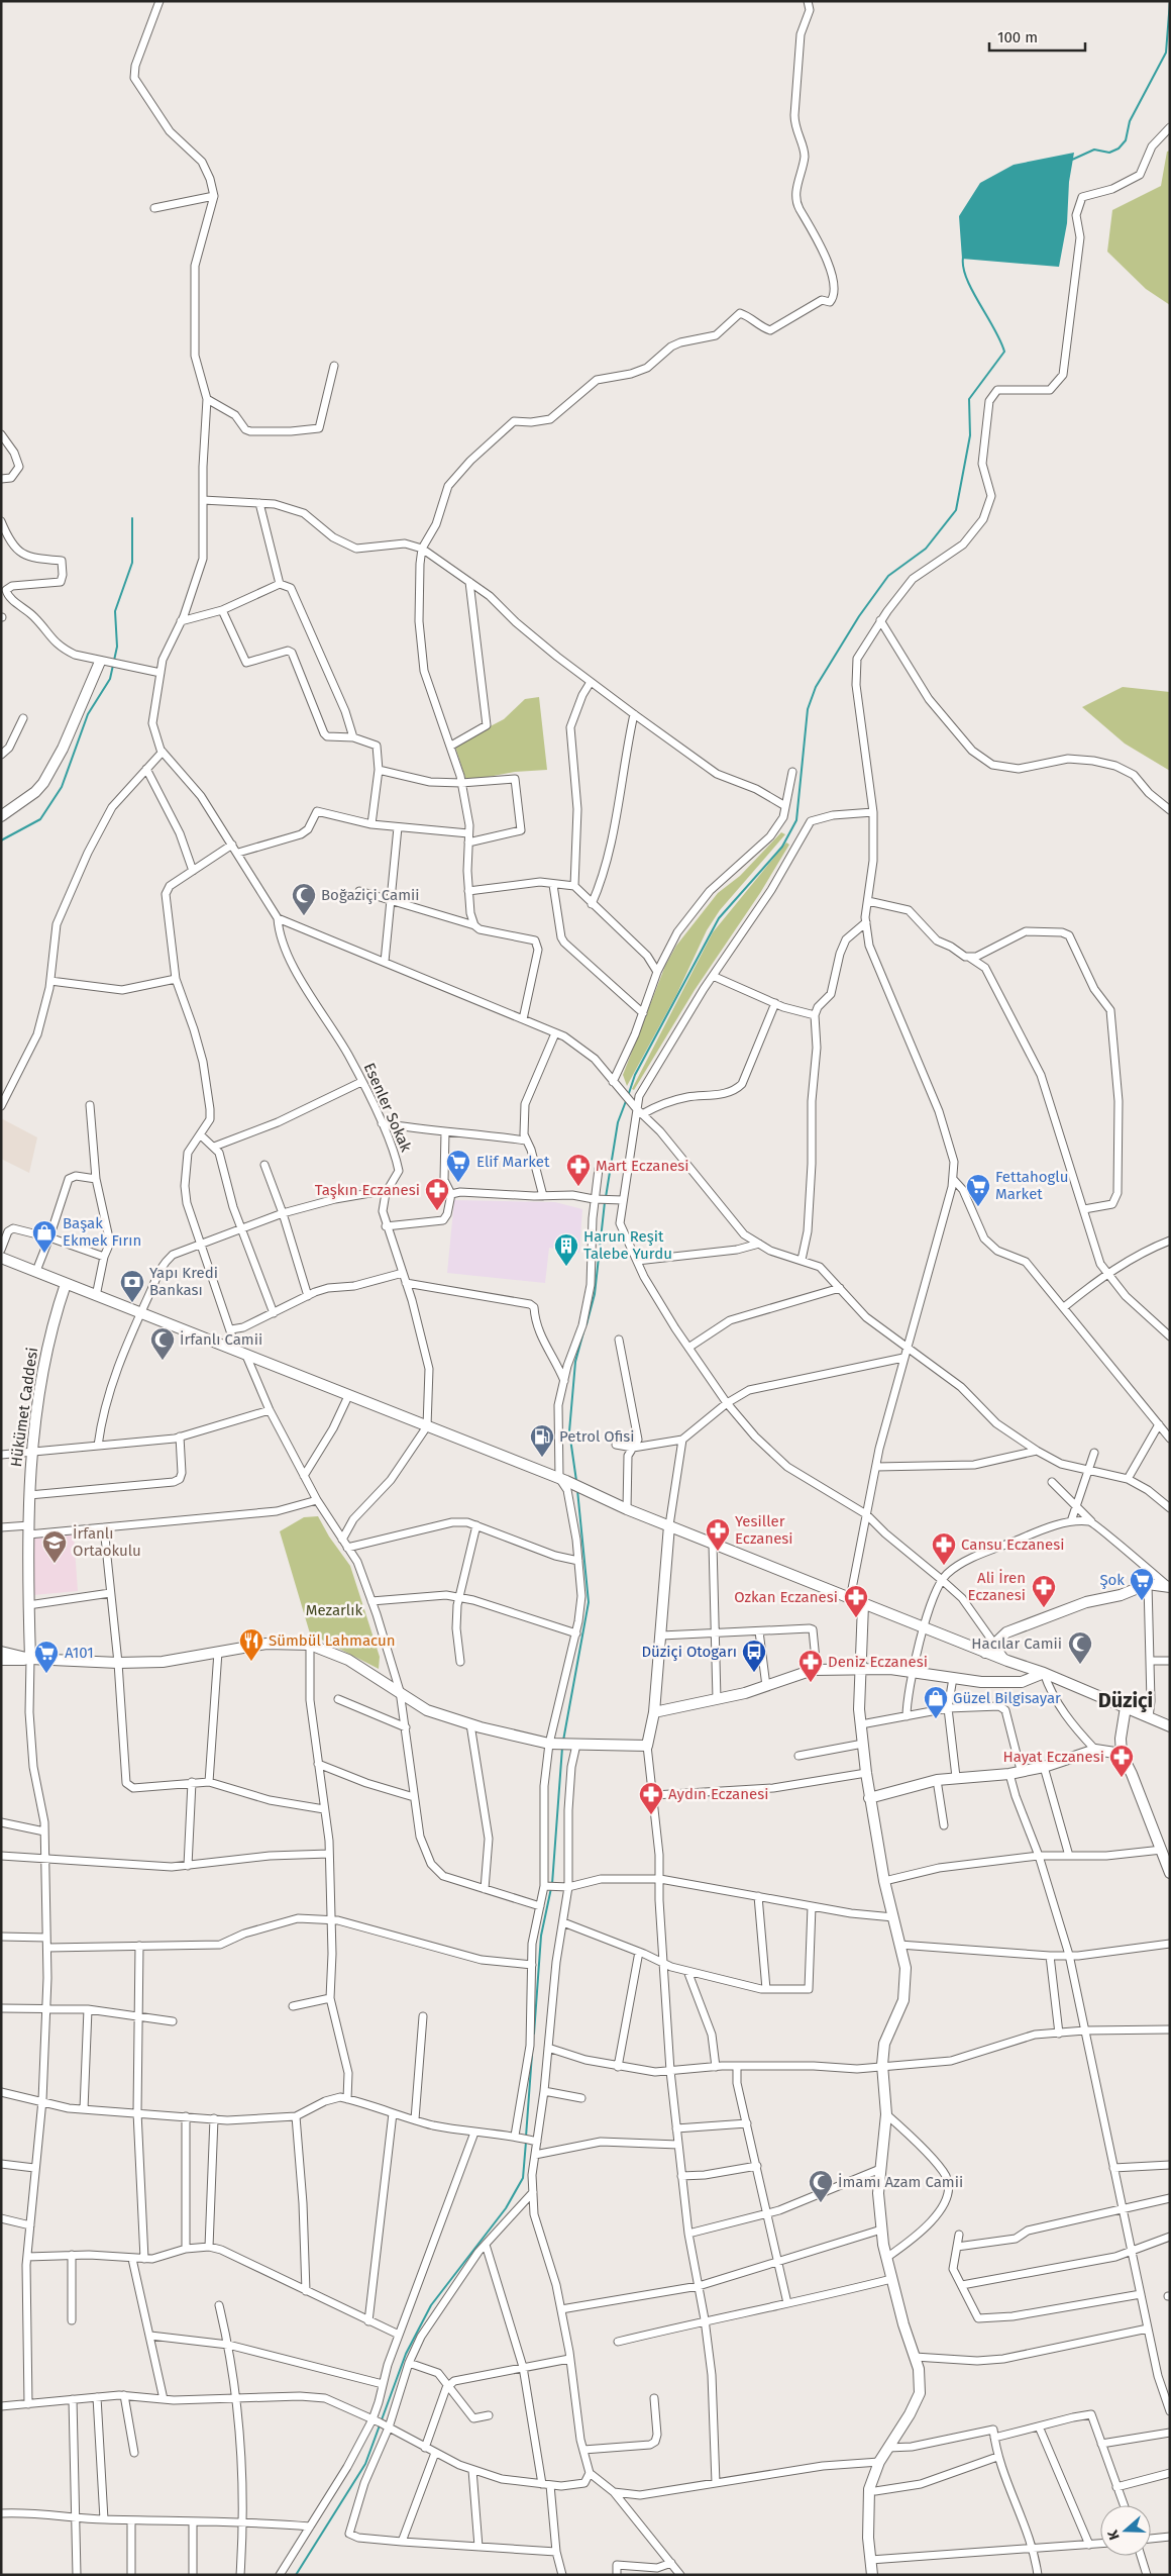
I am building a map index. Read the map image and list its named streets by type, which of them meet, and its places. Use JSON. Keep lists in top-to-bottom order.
{
  "streets": {
    "street": ["Esenler Sokak", "Hükümet Caddesi"]
  },
  "districts": ["Düziçi"],
  "parks": ["Mezarlık"],
  "places": {
    "mosque": [
      "Boğaziçi Camii",
      "İrfanlı Camii",
      "Hacılar Camii",
      "İmamı Azam Camii"
    ],
    "supermarket": [
      "Elif Market",
      "Fettahoglu Market",
      "Şok",
      "A101"
    ],
    "pharmacy": [
      "Mart Eczanesi",
      "Taşkın Eczanesi",
      "Yesiller Eczanesi",
      "Cansu Eczanesi",
      "Ali İren Eczanesi",
      "Ozkan Eczanesi",
      "Deniz Eczanesi",
      "Hayat Eczanesi",
      "Aydın Eczanesi"
    ],
    "shop": ["Başak Ekmek Fırın", "Güzel Bilgisayar"],
    "building": ["Harun Reşit Talebe Yurdu"],
    "bank": ["Yapı Kredi Bankası"],
    "fuel station": ["Petrol Ofisi"],
    "school or university": ["İrfanlı Ortaokulu"],
    "restaurant": ["Sümbül Lahmacun"],
    "bus stop": ["Düziçi Otogarı"]
  },
  "scale_bar": "100 m",
  "north": "left"
}
